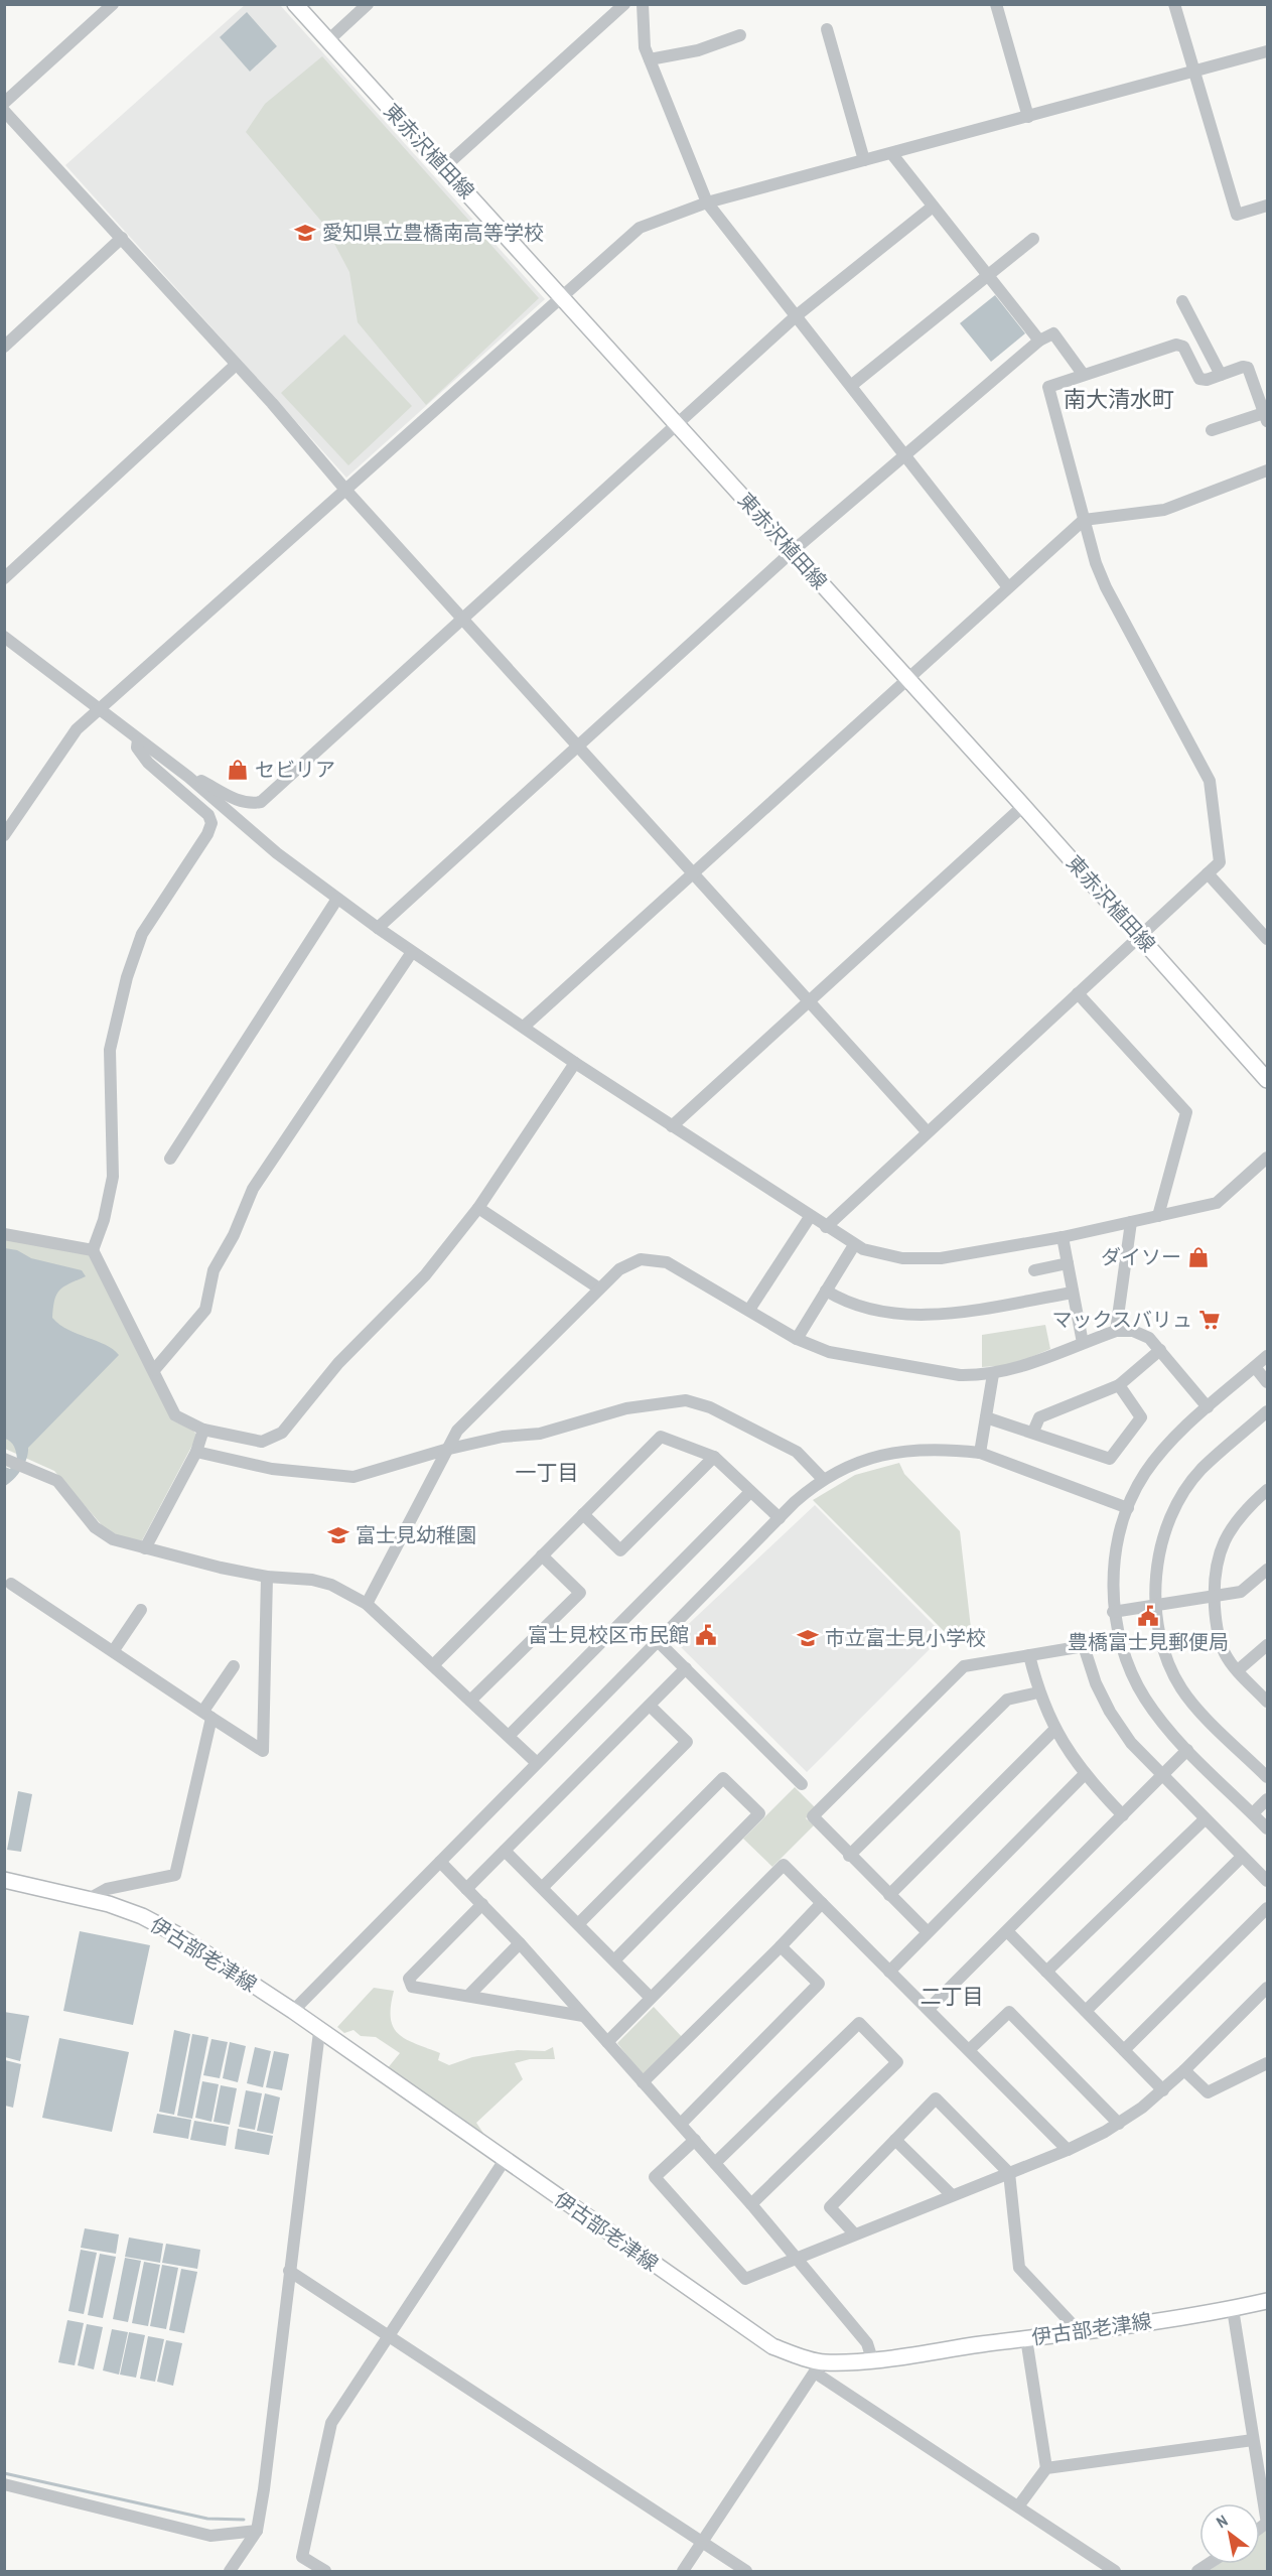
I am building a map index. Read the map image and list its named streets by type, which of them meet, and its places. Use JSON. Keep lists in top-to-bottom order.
{
  "streets": {
    "main road": ["東赤沢植田線", "伊古部老津線"]
  },
  "districts": ["南大清水町", "一丁目", "二丁目"],
  "places": {
    "school or university": ["愛知県立豊橋南高等学校", "富士見幼稚園", "市立富士見小学校"],
    "shop": ["セビリア", "ダイソー"],
    "supermarket": ["マックスバリュ"],
    "public building": ["豊橋富士見郵便局", "富士見校区市民館"]
  },
  "north": "top left"
}
